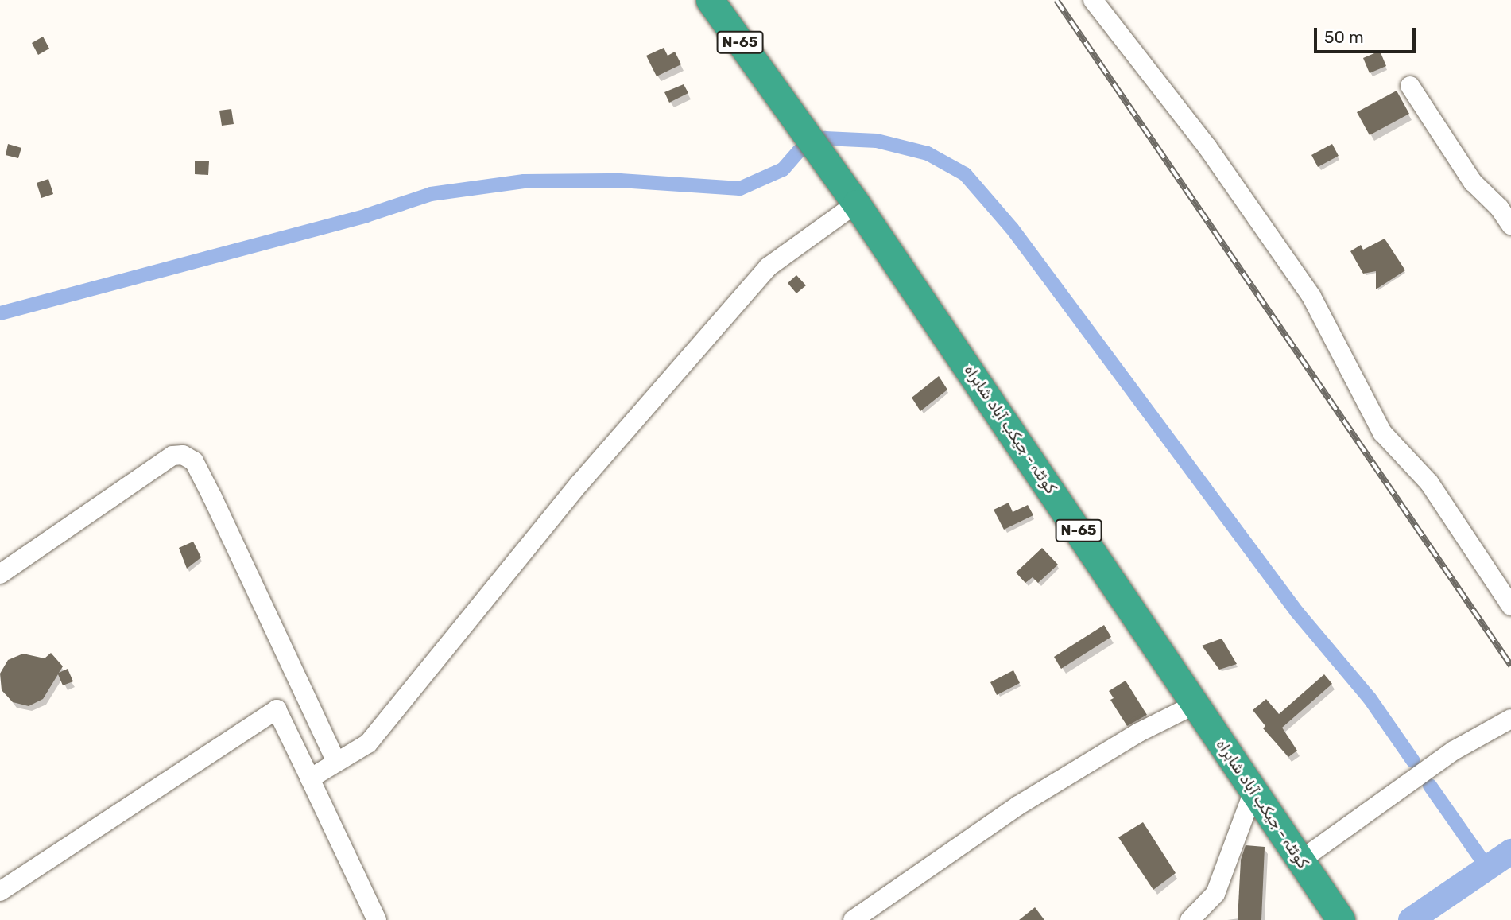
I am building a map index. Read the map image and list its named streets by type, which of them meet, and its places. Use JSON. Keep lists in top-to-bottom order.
{
  "streets": {
    "highway": ["N-65", "کوئٹہ - جیکب آباد شاہراہ"]
  },
  "scale_bar": "50 m"
}
